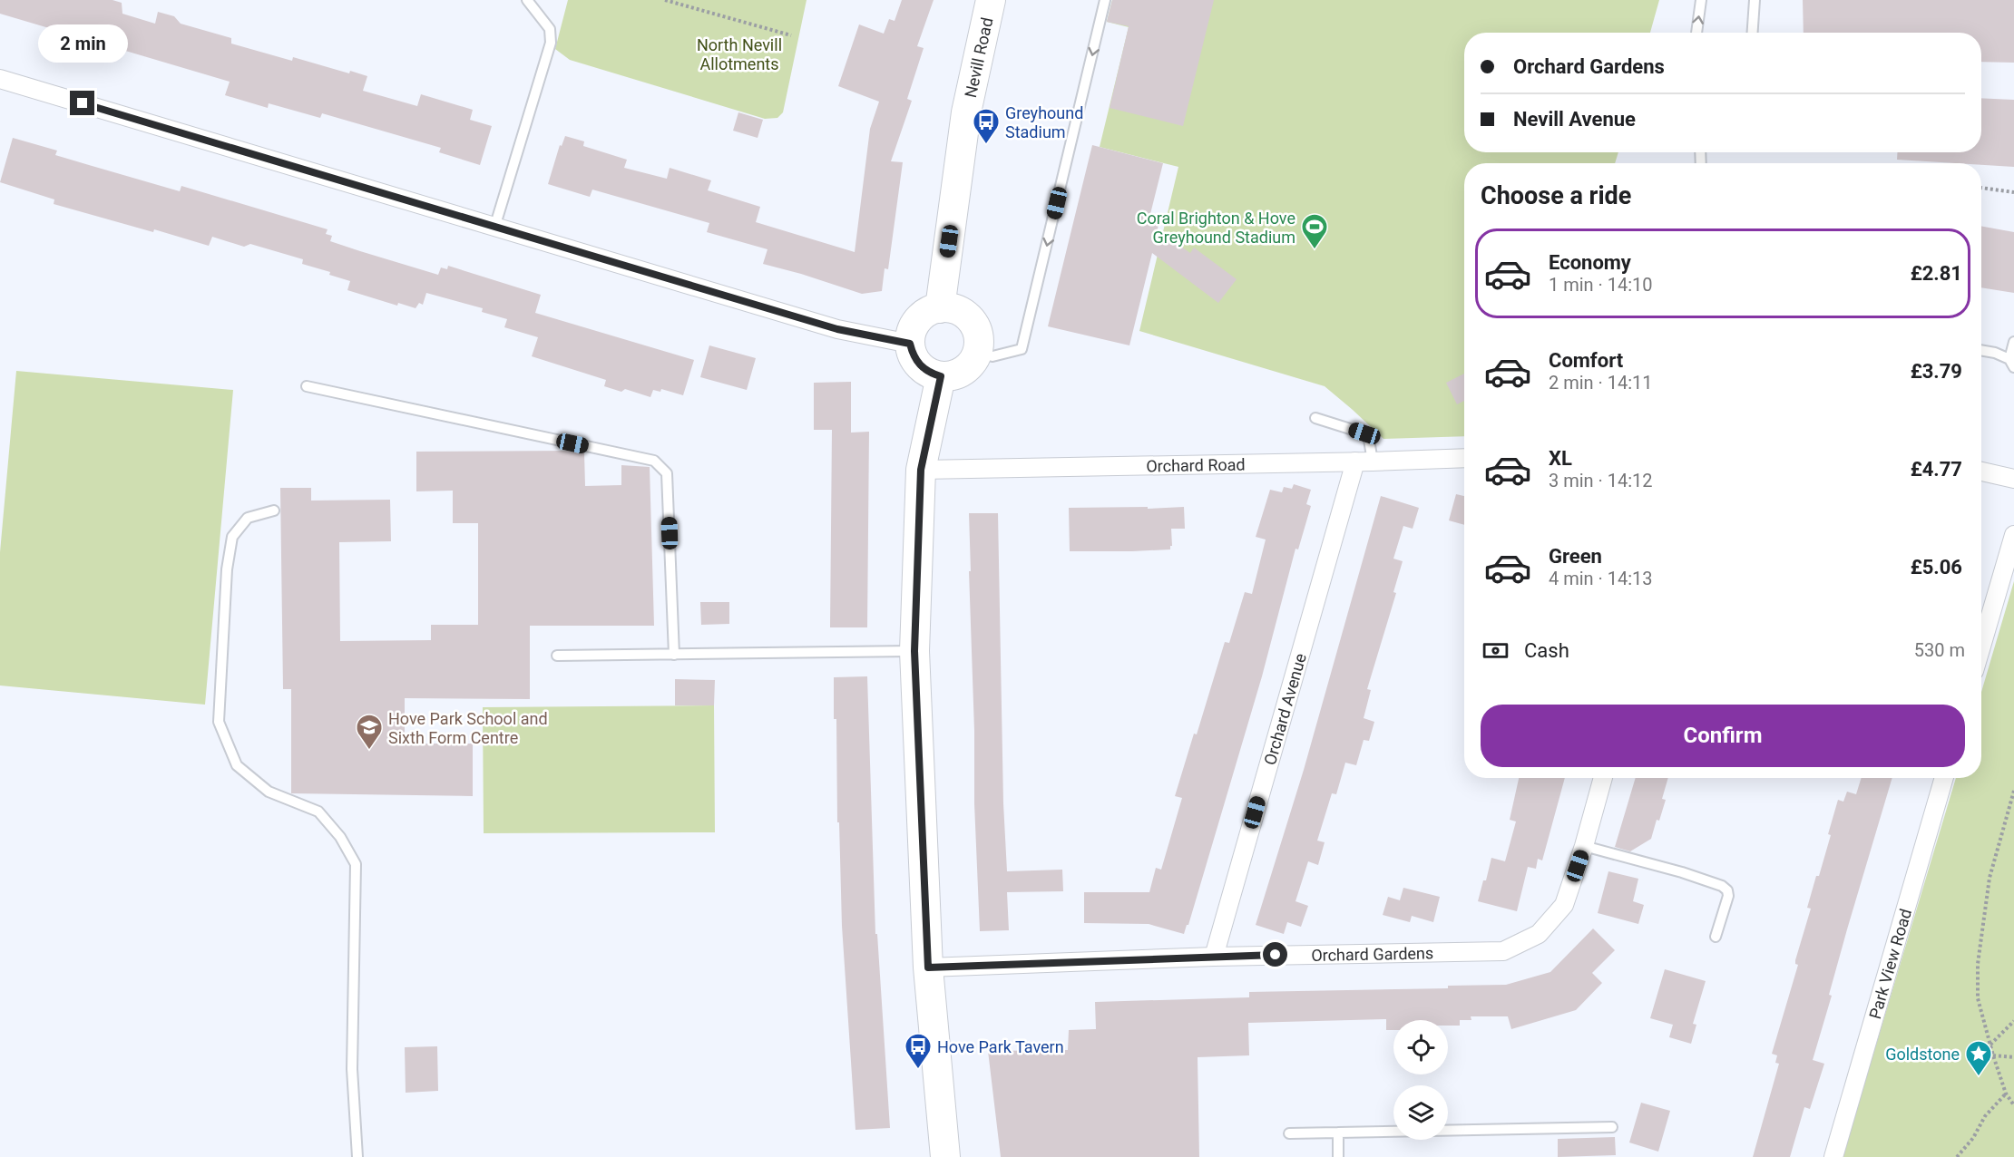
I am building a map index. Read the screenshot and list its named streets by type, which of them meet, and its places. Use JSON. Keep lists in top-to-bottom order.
{
  "streets": {
    "main road": ["Nevill Road"],
    "street": [
      "Orchard Road",
      "Orchard Avenue",
      "Orchard Gardens",
      "Park View Road"
    ]
  },
  "crossings": [
    ["Orchard Road", "Orchard Avenue"],
    ["Orchard Avenue", "Orchard Gardens"]
  ],
  "parks": ["North Nevill Allotments"],
  "places": {
    "bus stop": ["Greyhound Stadium", "Hove Park Tavern"],
    "sports": ["Coral Brighton & Hove Greyhound Stadium"],
    "school or university": ["Hove Park School and Sixth Form Centre"],
    "place": ["Goldstone"]
  },
  "page": {
    "bubble": "2 min",
    "banner": ["Orchard Gardens", "Nevill Avenue"],
    "heading": "Choose a ride",
    "list": [
      {
        "name": "Economy",
        "note": "1 min · 14:10",
        "value": "£2.81"
      },
      {
        "name": "Comfort",
        "note": "2 min · 14:11",
        "value": "£3.79"
      },
      {
        "name": "XL",
        "note": "3 min · 14:12",
        "value": "£4.77"
      },
      {
        "name": "Green",
        "note": "4 min · 14:13",
        "value": "£5.06"
      }
    ],
    "pay": ["Cash", "530 m"],
    "buttons": "Confirm"
  }
}
